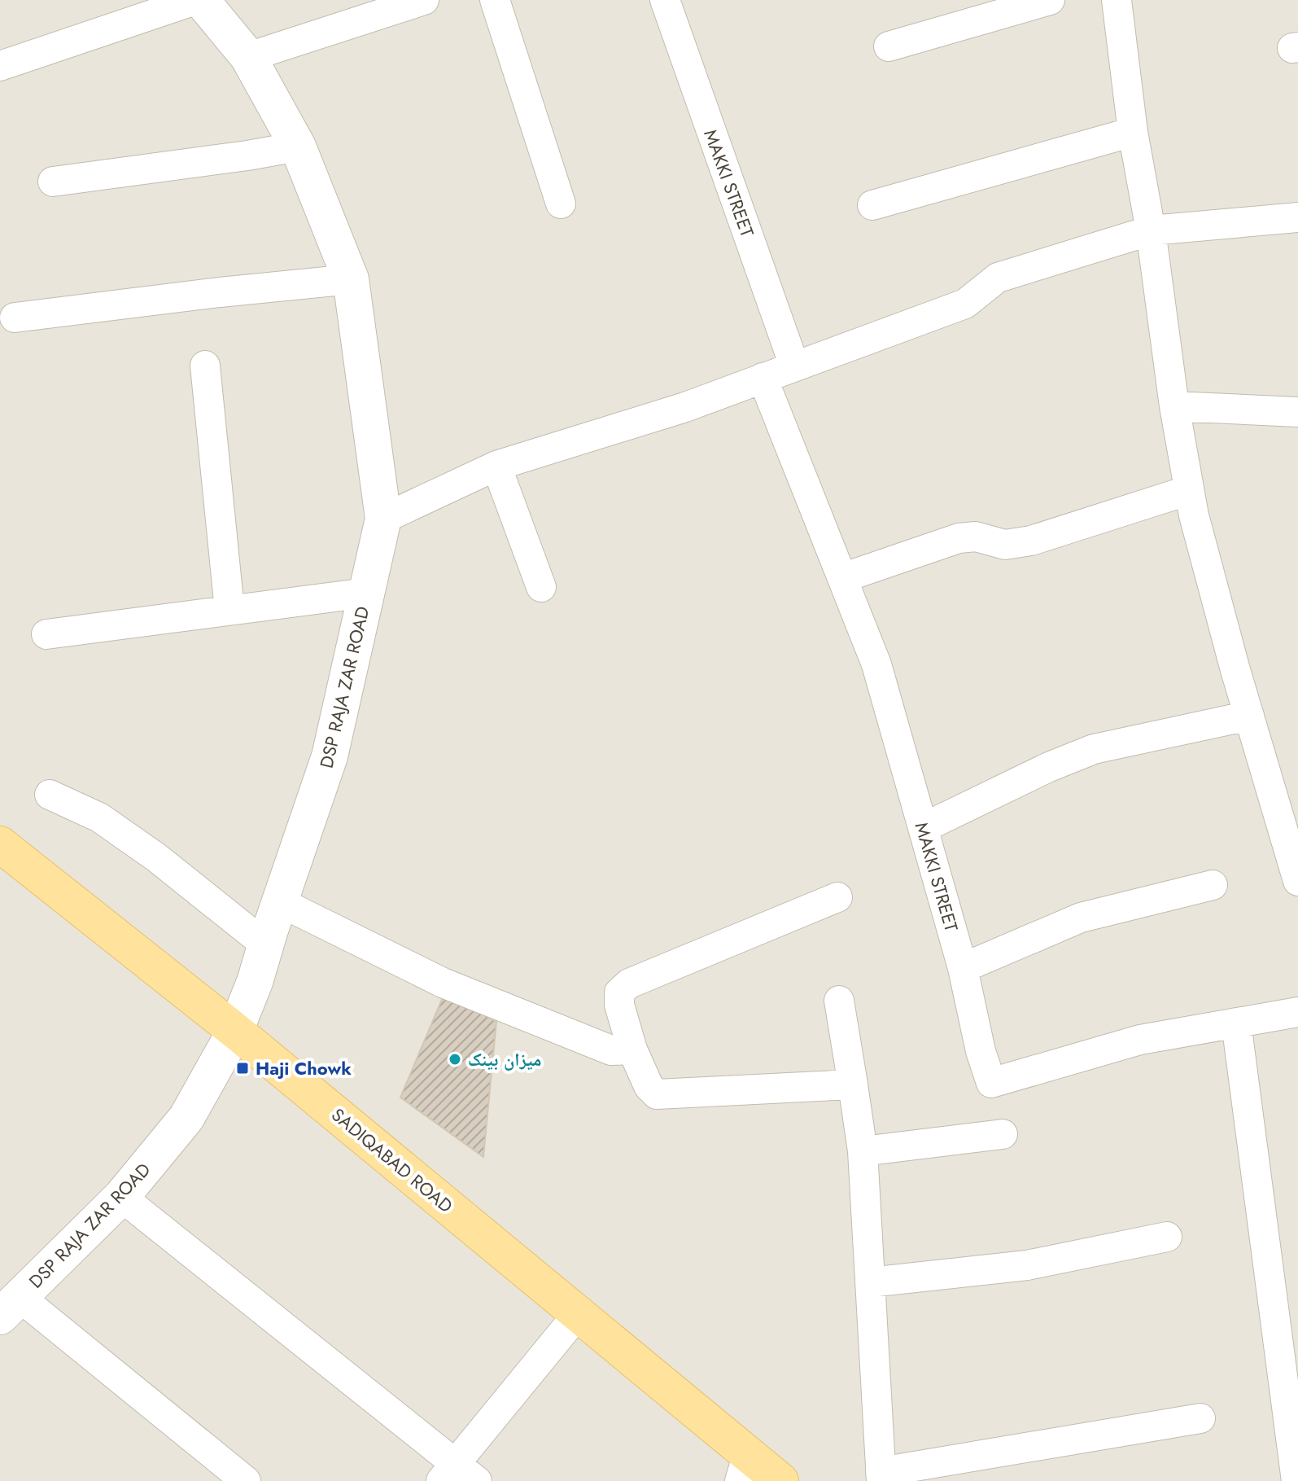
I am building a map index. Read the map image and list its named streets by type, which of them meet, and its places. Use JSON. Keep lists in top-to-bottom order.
{
  "streets": {
    "main road": ["SADIQABAD ROAD"],
    "street": ["MAKKI STREET", "DSP RAJA ZAR ROAD"]
  },
  "crossings": [
    ["DSP RAJA ZAR ROAD", "SADIQABAD ROAD"]
  ],
  "places": {
    "other": ["میزان بینک"],
    "transit": ["Haji Chowk"]
  }
}
